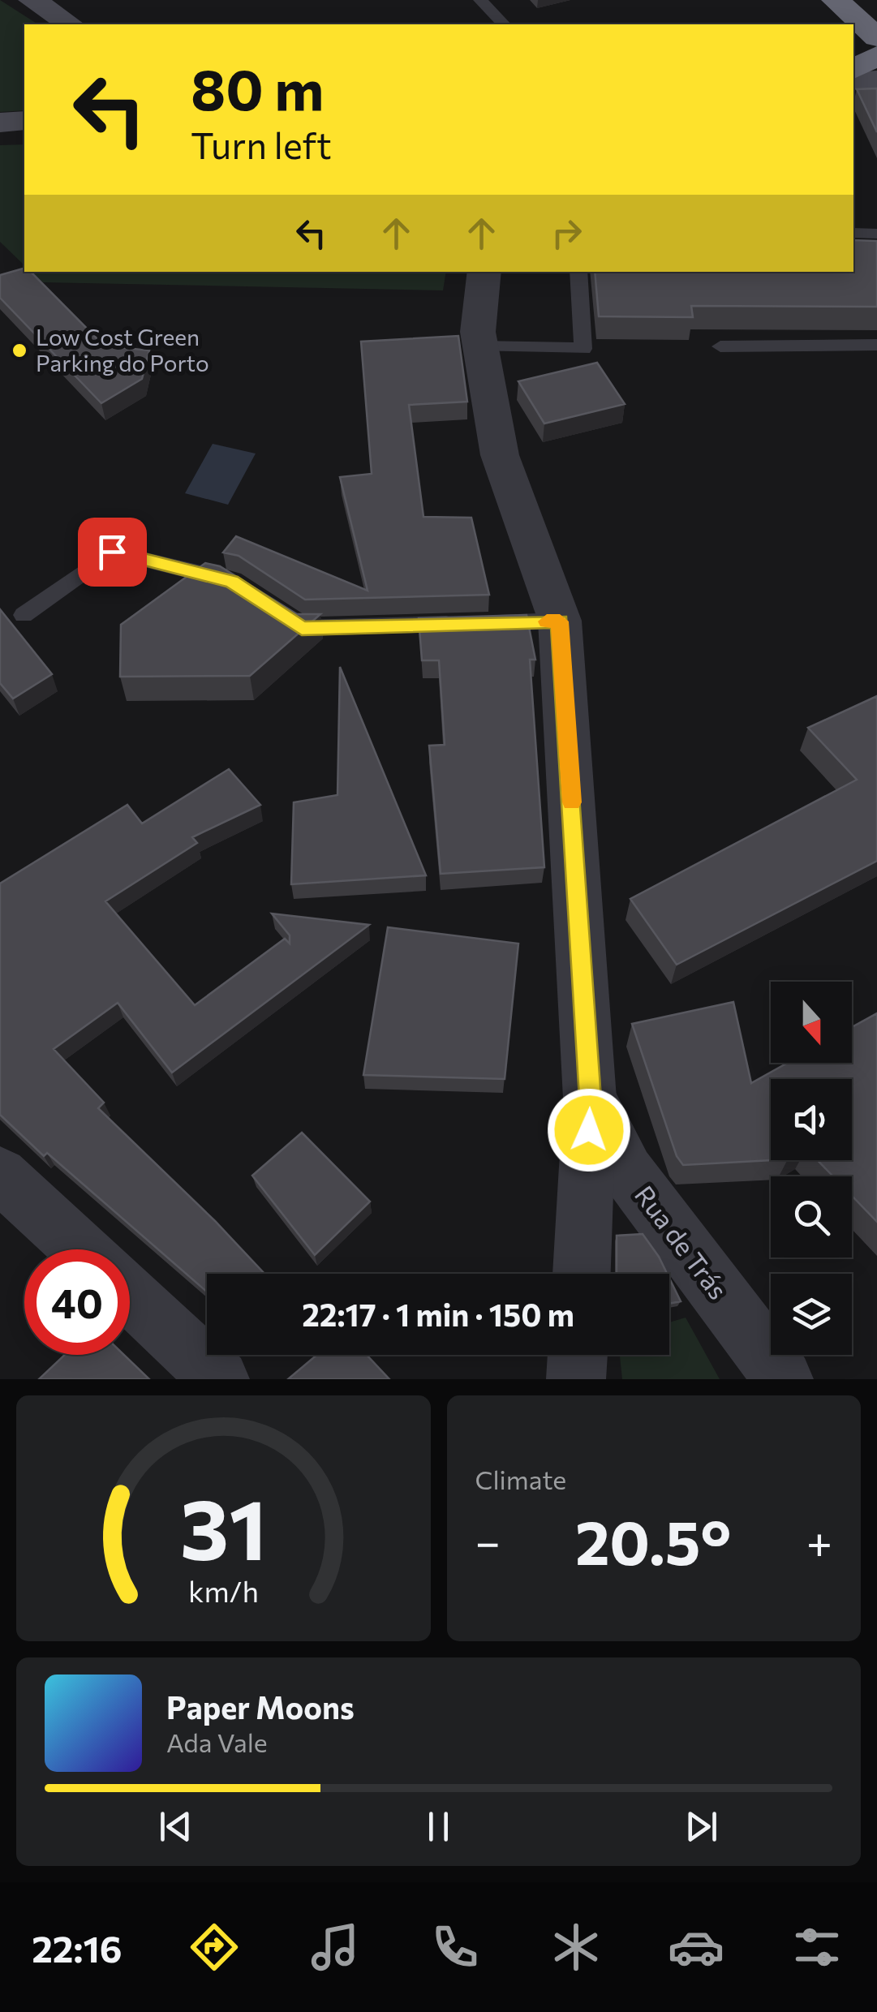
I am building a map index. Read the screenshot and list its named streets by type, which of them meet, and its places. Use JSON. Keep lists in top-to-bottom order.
{
  "streets": {
    "street": ["Rua de Trás"]
  },
  "places": ["Low Cost Green Parking do Porto"],
  "north": "bottom",
  "page": {
    "turn": ["80 m", "Turn left"],
    "limit": "40",
    "trip": "22:17 · 1 min · 150 m",
    "tile": "Climate",
    "heat": ["−", "20.5°", "+"],
    "song": ["Paper Moons", "Ada Vale"],
    "tabs": "22:16",
    "gauge": ["31", "km/h"]
  }
}
